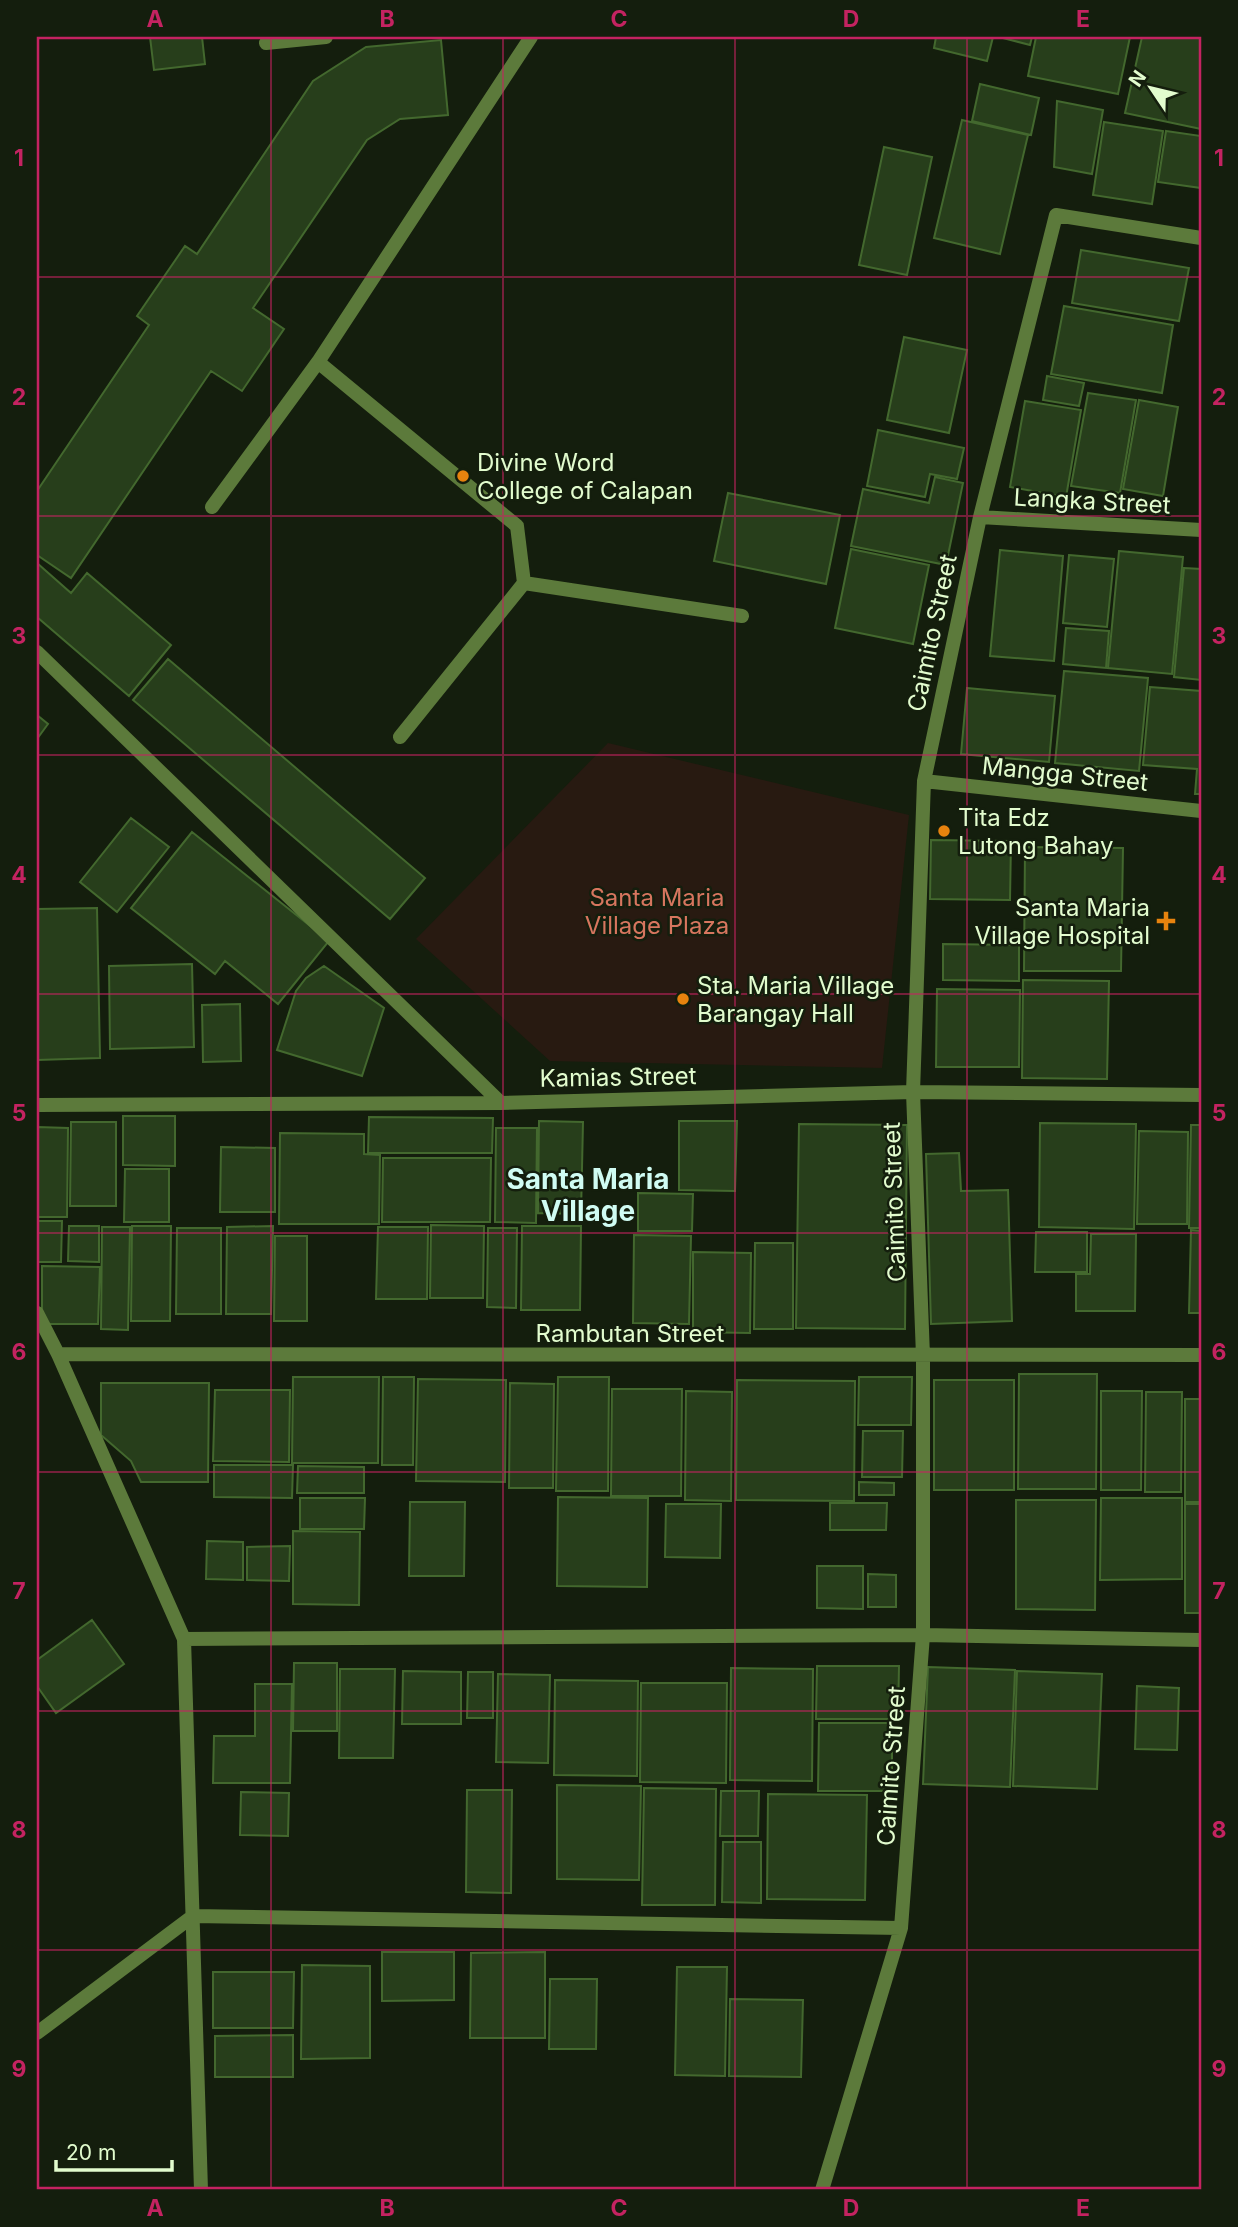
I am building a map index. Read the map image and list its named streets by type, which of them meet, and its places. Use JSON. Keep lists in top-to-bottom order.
{
  "streets": {
    "street": [
      "Langka Street",
      "Caimito Street",
      "Mangga Street",
      "Kamias Street",
      "Rambutan Street"
    ]
  },
  "crossings": [
    ["Langka Street", "Caimito Street"],
    ["Caimito Street", "Mangga Street"],
    ["Caimito Street", "Kamias Street"],
    ["Caimito Street", "Rambutan Street"]
  ],
  "districts": ["Santa Maria Village"],
  "parks": ["Santa Maria Village Plaza"],
  "places": {
    "other": ["Divine Word College of Calapan", "Tita Edz Lutong Bahay", "Sta. Maria Village Barangay Hall"],
    "health": ["Santa Maria Village Hospital"]
  },
  "scale_bar": "20 m",
  "north": "top left",
  "grid": {
    "columns": [
      "A",
      "B",
      "C",
      "D",
      "E"
    ],
    "rows": [
      "1",
      "2",
      "3",
      "4",
      "5",
      "6",
      "7",
      "8",
      "9"
    ]
  }
}
